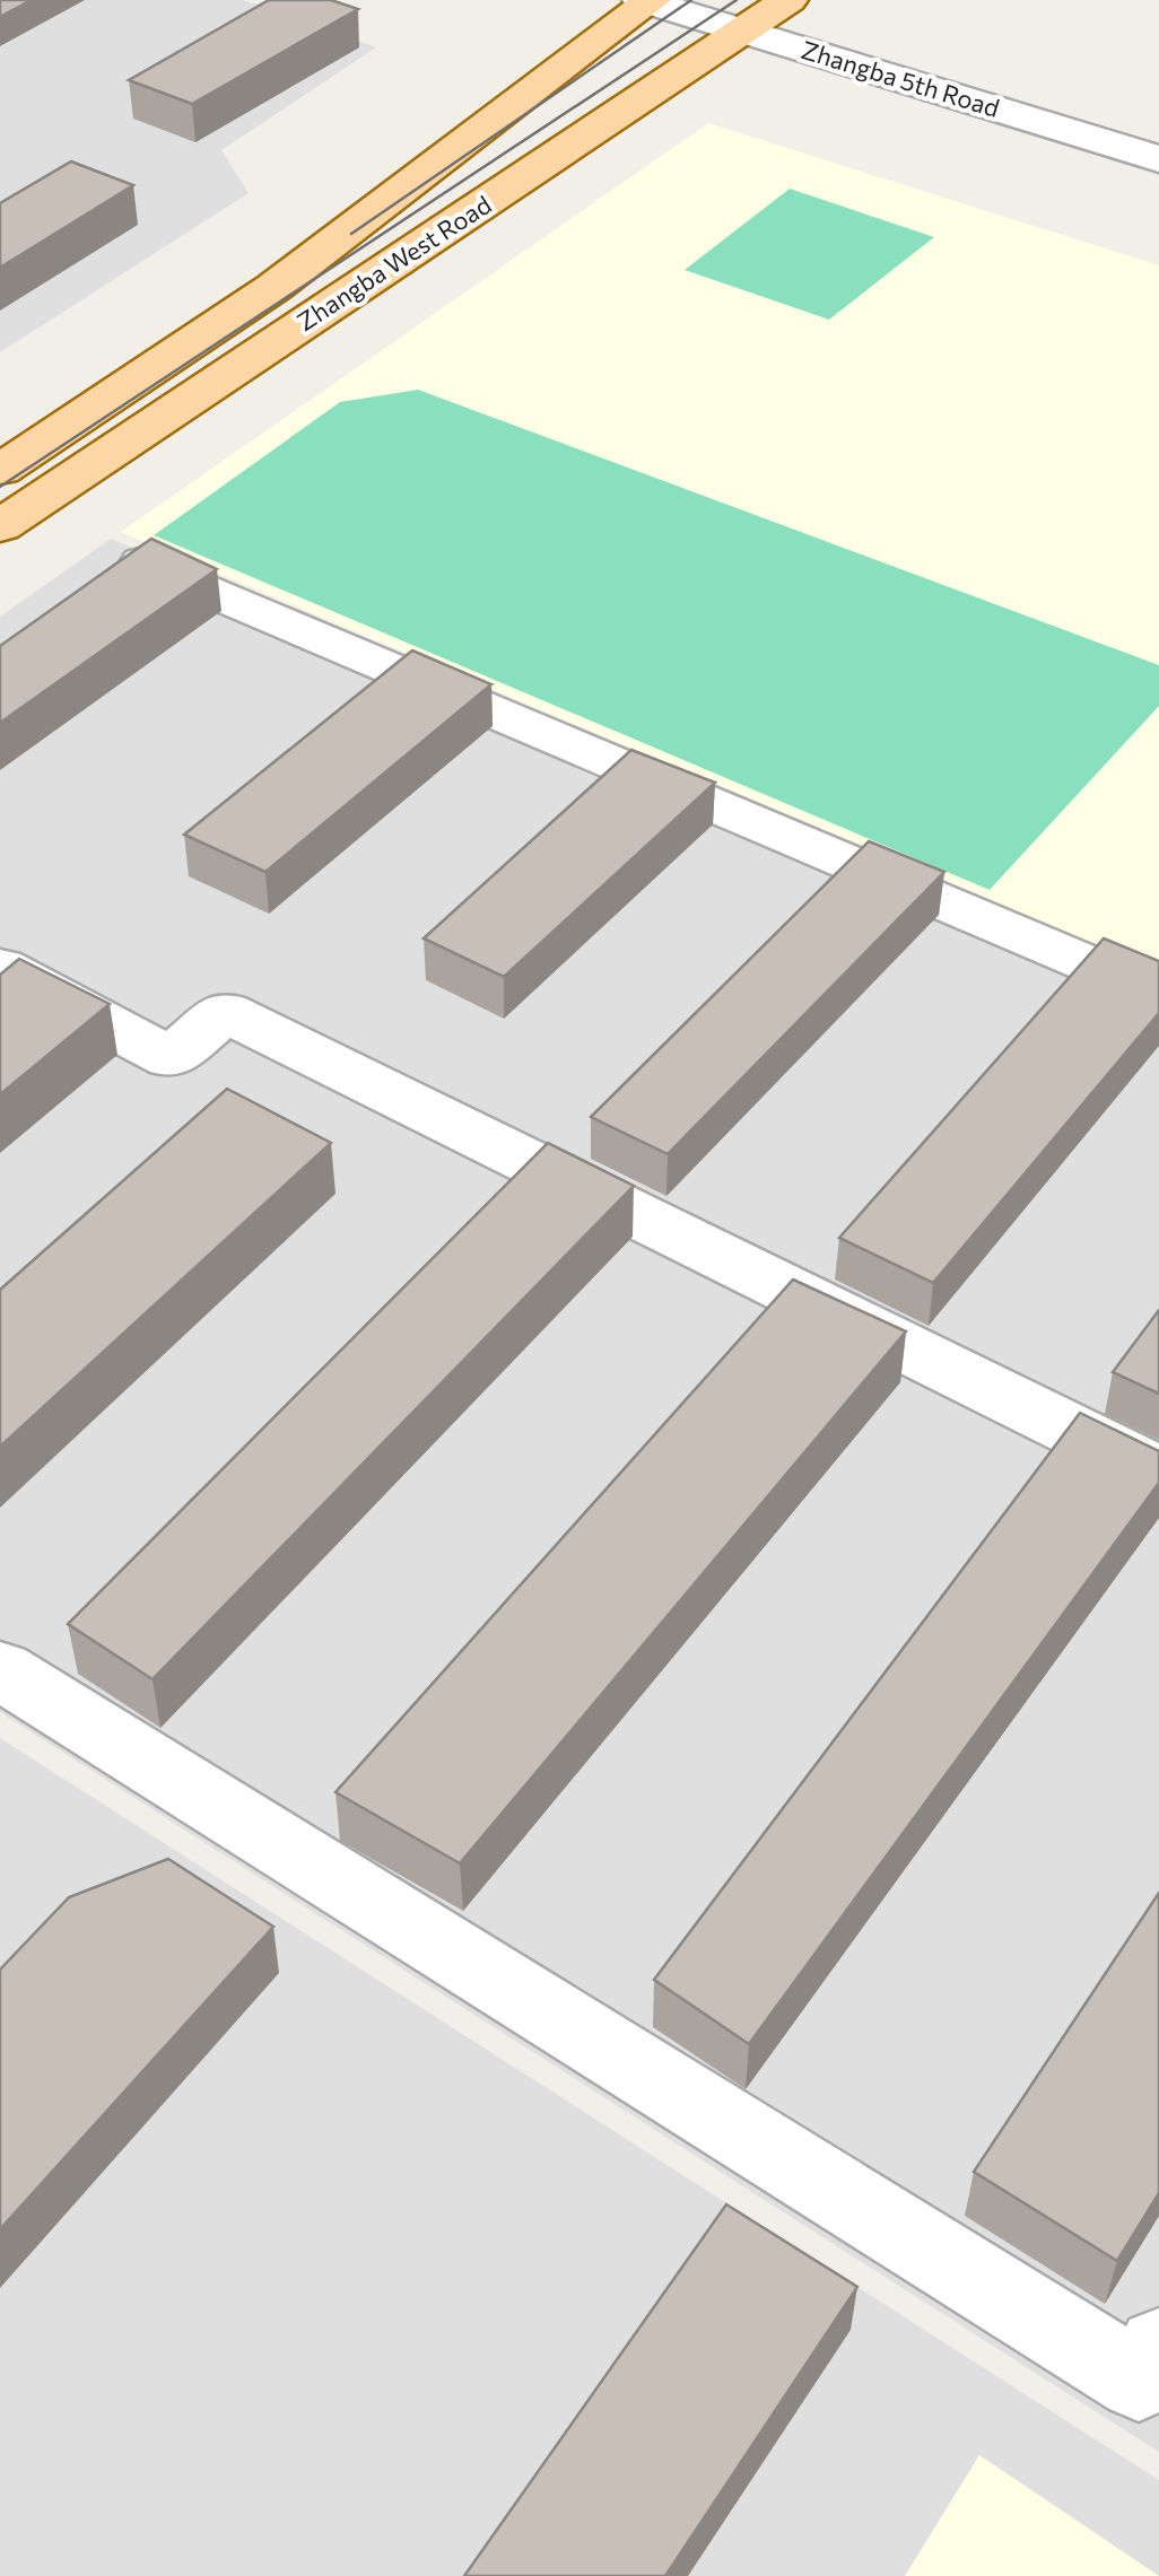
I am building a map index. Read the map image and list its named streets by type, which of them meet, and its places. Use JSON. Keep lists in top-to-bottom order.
{
  "streets": {
    "main road": ["Zhangba West Road"],
    "street": ["Zhangba 5th Road"]
  },
  "crossings": [
    ["Zhangba 5th Road", "Zhangba West Road"]
  ]
}
